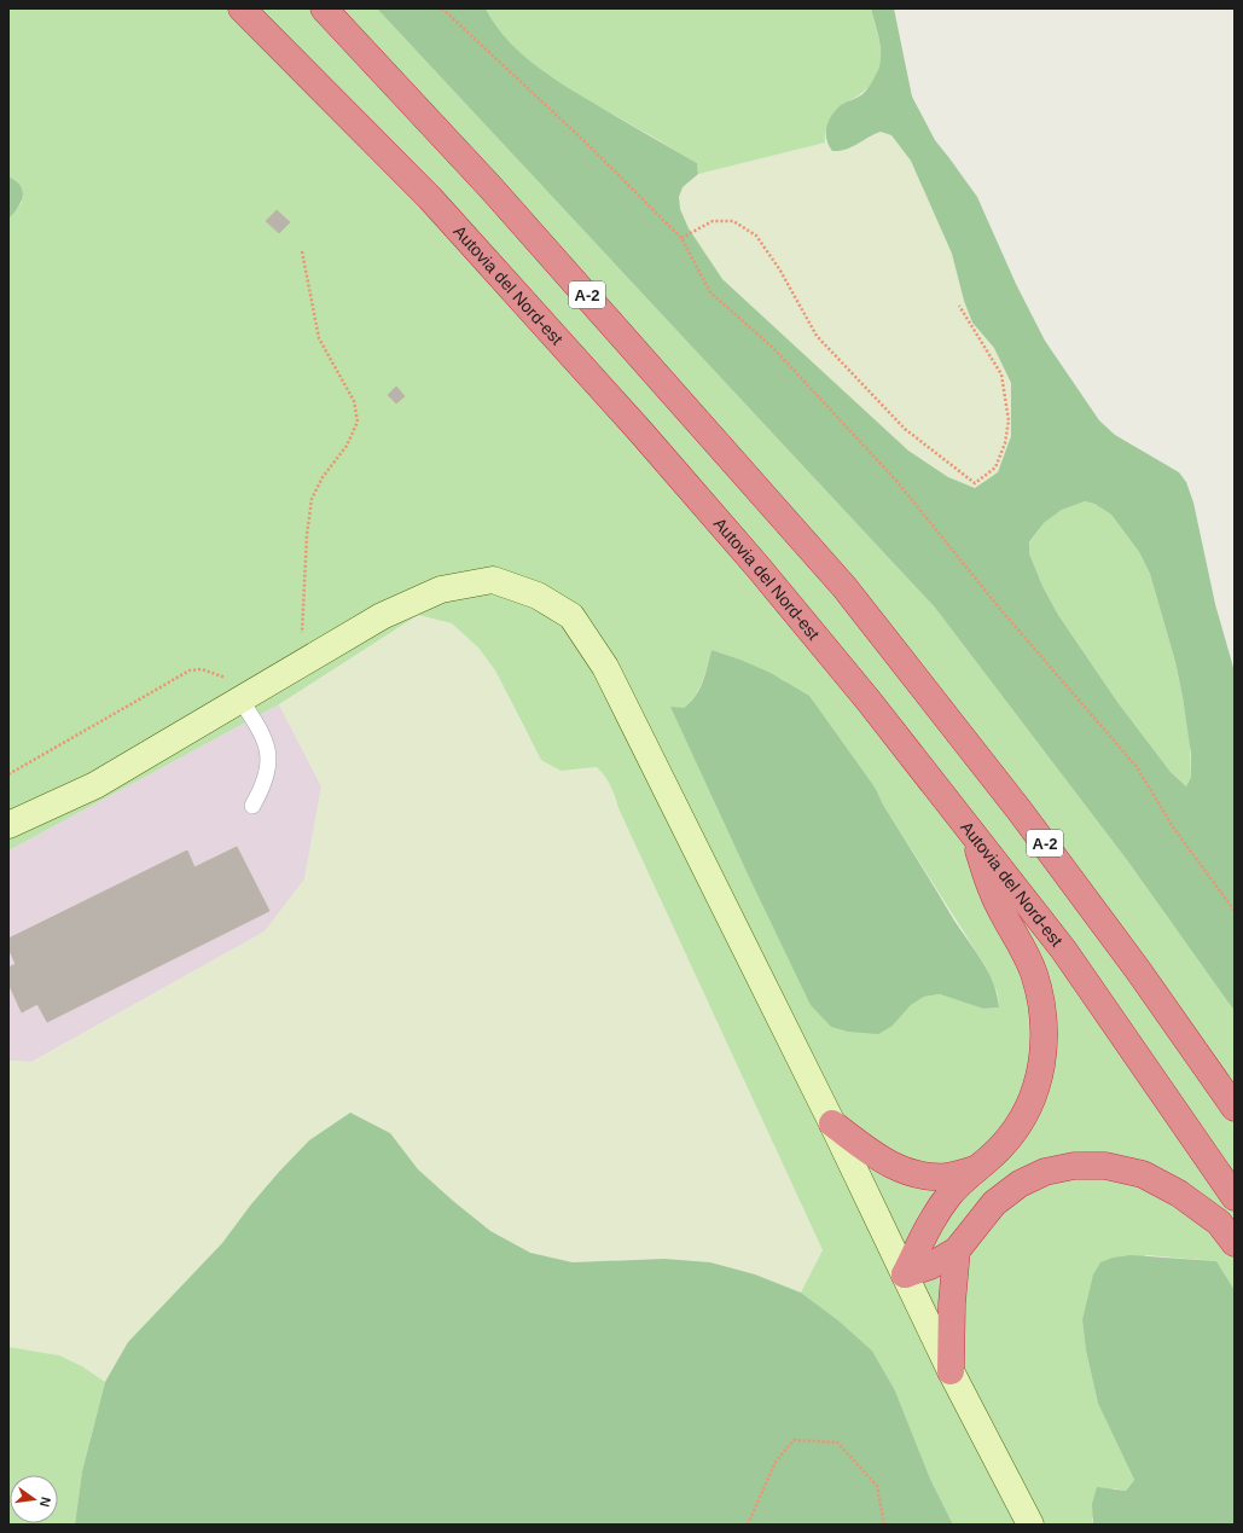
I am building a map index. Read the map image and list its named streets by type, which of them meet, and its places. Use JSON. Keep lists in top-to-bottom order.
{
  "streets": {
    "highway": ["Autovia del Nord-est", "A-2"]
  },
  "north": "right"
}
